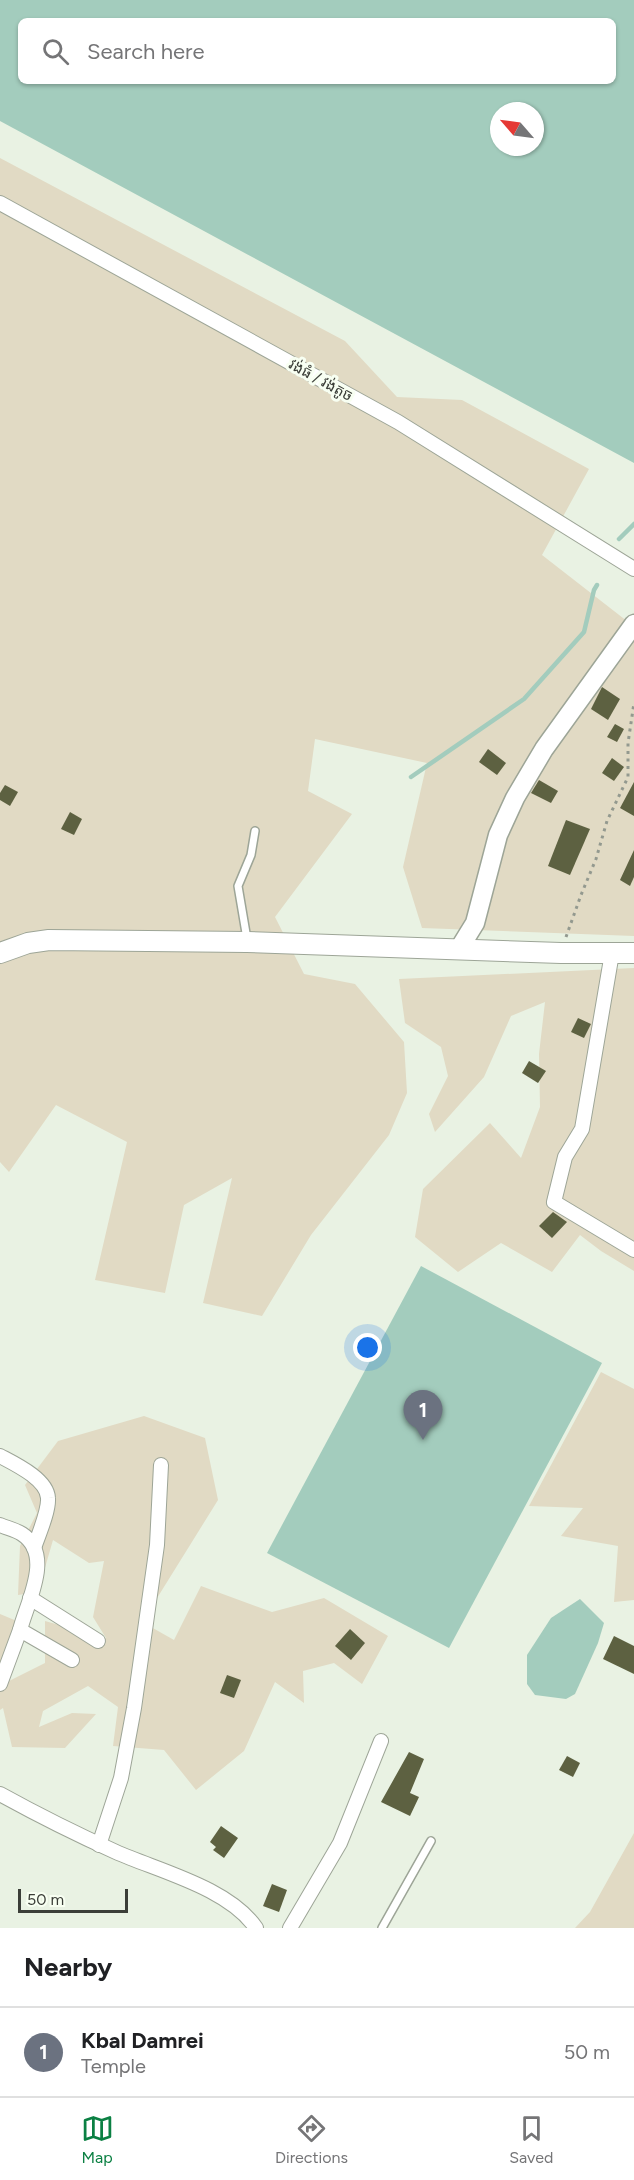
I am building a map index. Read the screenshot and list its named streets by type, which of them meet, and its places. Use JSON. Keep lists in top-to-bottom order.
{
  "streets": {
    "street": ["វង់ធំ / វង់តូច"]
  },
  "scale_bar": "50 m",
  "north": "top left",
  "page": {
    "search": "Search here",
    "pins": "1",
    "scale": "50 m",
    "heading": "Nearby",
    "list": [
      {
        "mark": "1",
        "name": "Kbal Damrei",
        "note": "Temple",
        "value": "50 m"
      }
    ],
    "nav": ["Map", "Directions", "Saved"]
  }
}
